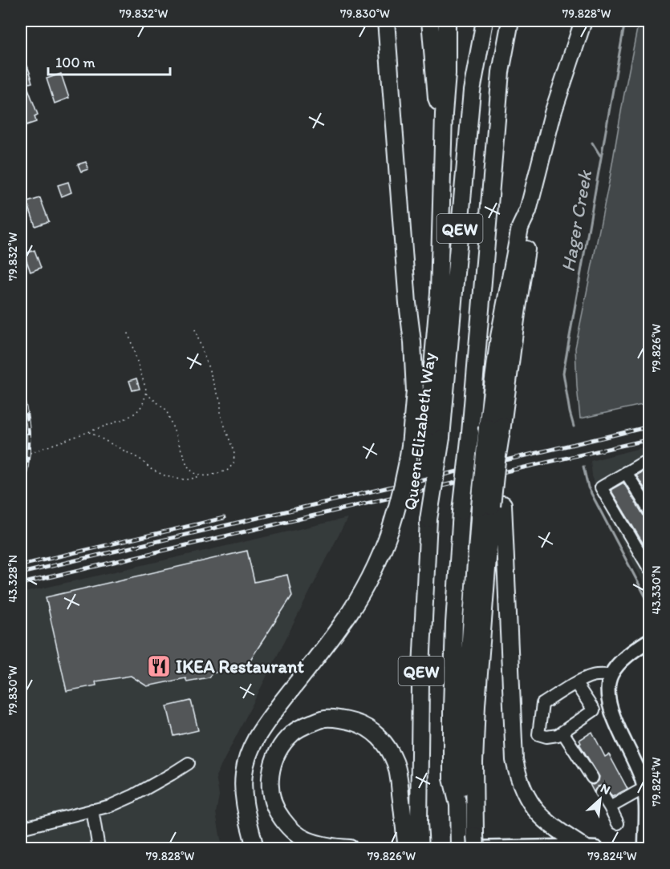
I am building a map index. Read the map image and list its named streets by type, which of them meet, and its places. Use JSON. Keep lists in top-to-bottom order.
{
  "streets": {
    "highway": ["QEW", "Queen Elizabeth Way"]
  },
  "water": ["Hager Creek"],
  "places": {
    "restaurant": ["IKEA Restaurant"]
  },
  "scale_bar": "100 m",
  "north": "top right",
  "coordinates": [
    "79.832°W",
    "79.830°W",
    "79.828°W",
    "79.826°W",
    "43.328°N",
    "43.330°N",
    "79.824°W"
  ]
}
